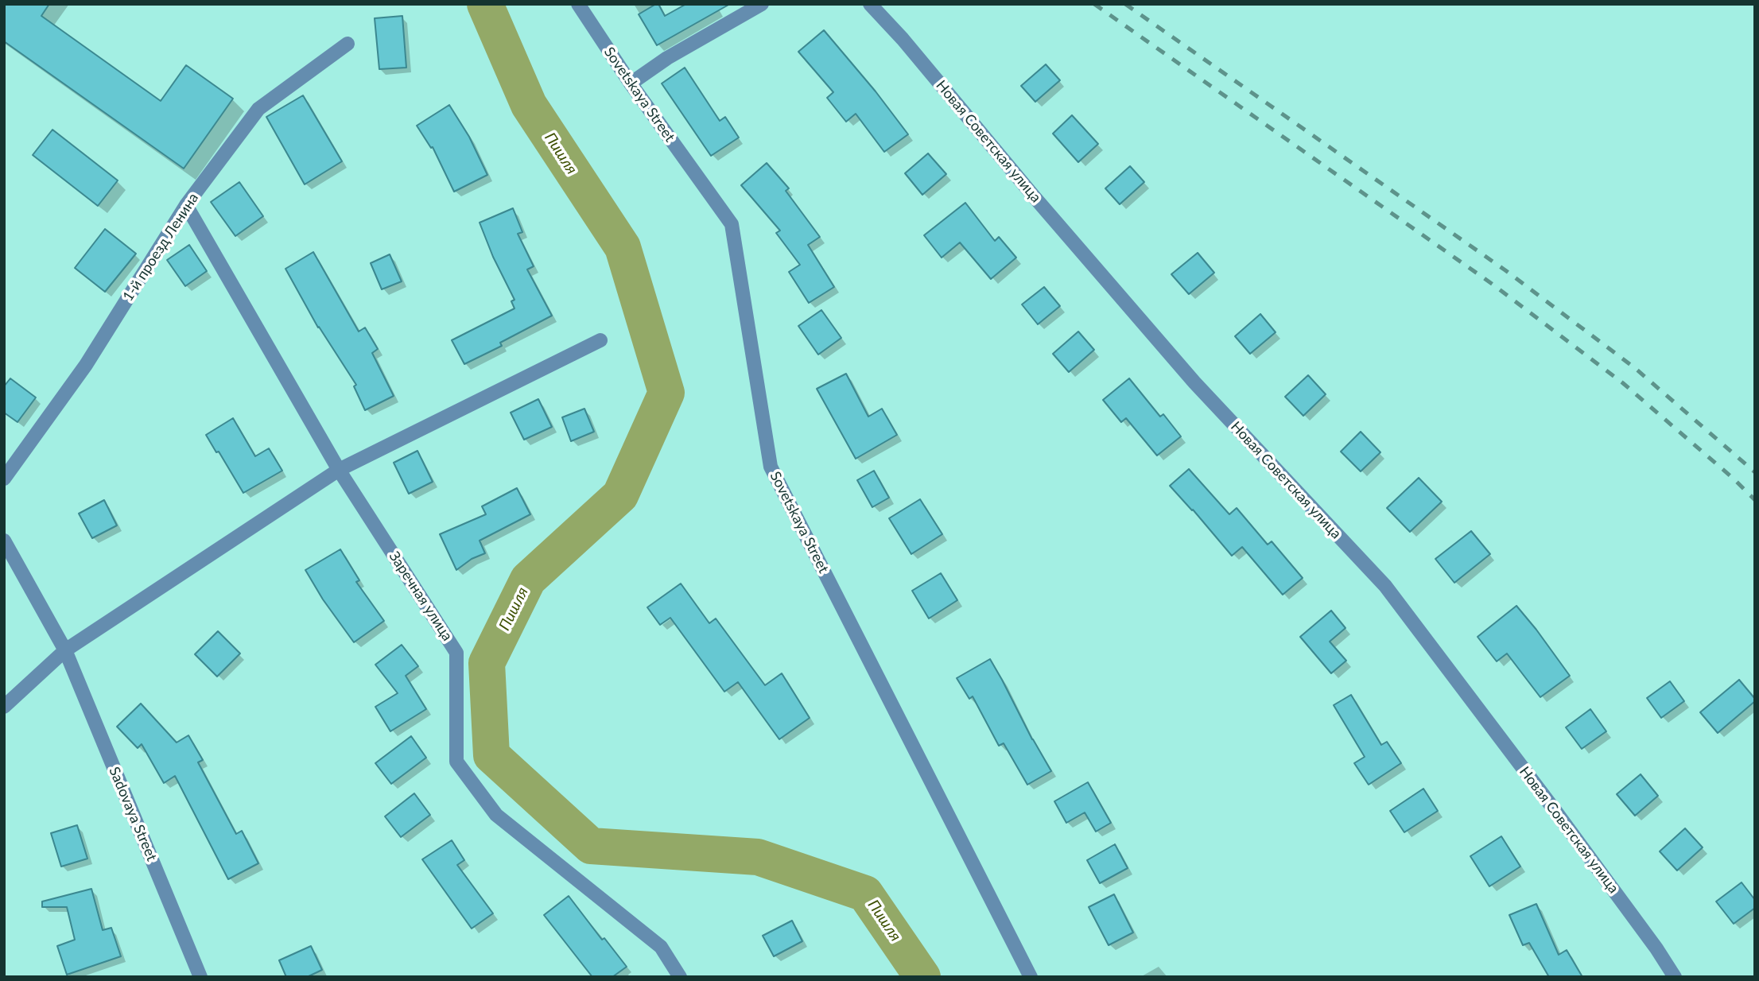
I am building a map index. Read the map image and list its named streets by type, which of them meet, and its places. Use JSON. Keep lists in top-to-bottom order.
{
  "streets": {
    "street": [
      "Sovetskaya Street",
      "Новая Советская улица",
      "1-й проезд Ленина",
      "Заречная улица",
      "Sadovaya Street"
    ]
  },
  "crossings": [
    ["1-й проезд Ленина", "Заречная улица"]
  ],
  "water": ["Пишля"]
}
